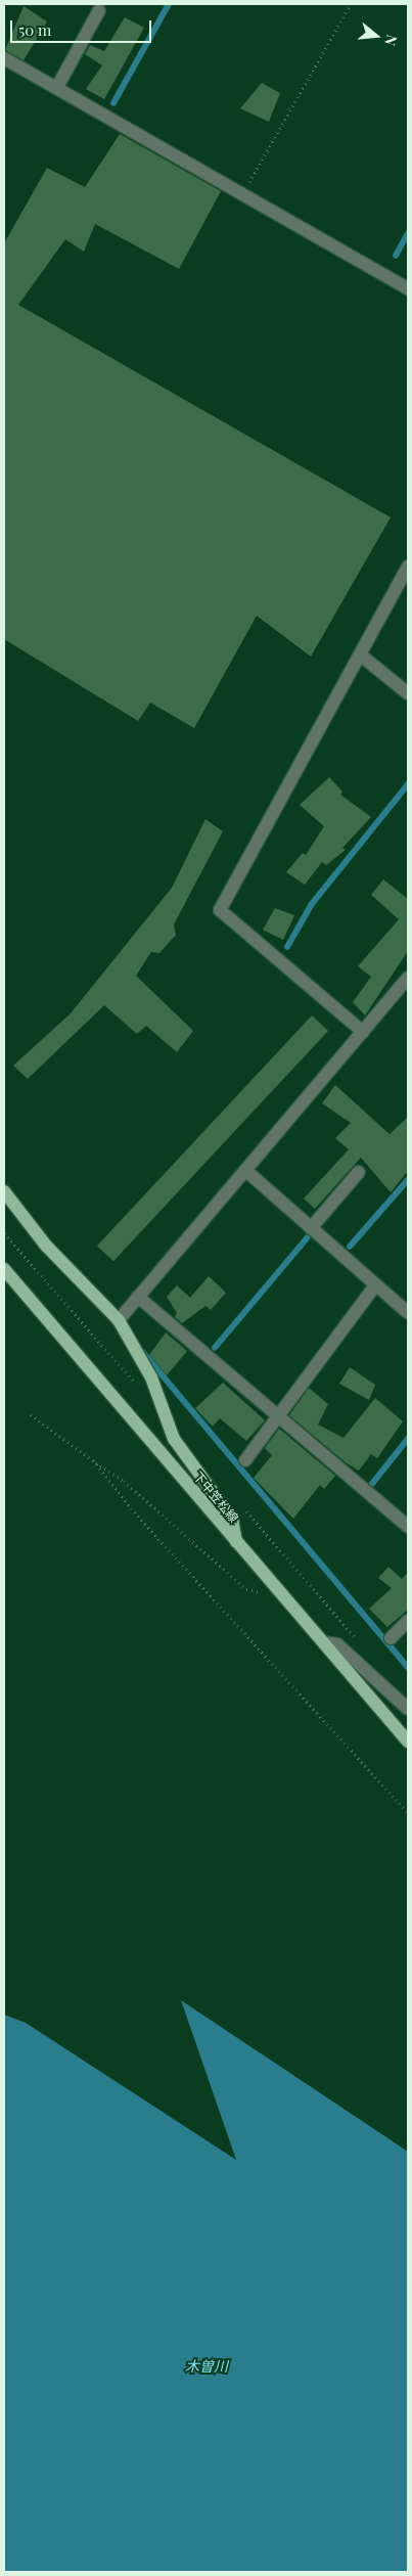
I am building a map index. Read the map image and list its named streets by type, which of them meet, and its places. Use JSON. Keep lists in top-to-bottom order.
{
  "streets": {
    "main road": ["下中笠松線"]
  },
  "water": ["木曽川"],
  "scale_bar": "50 m",
  "north": "right"
}
